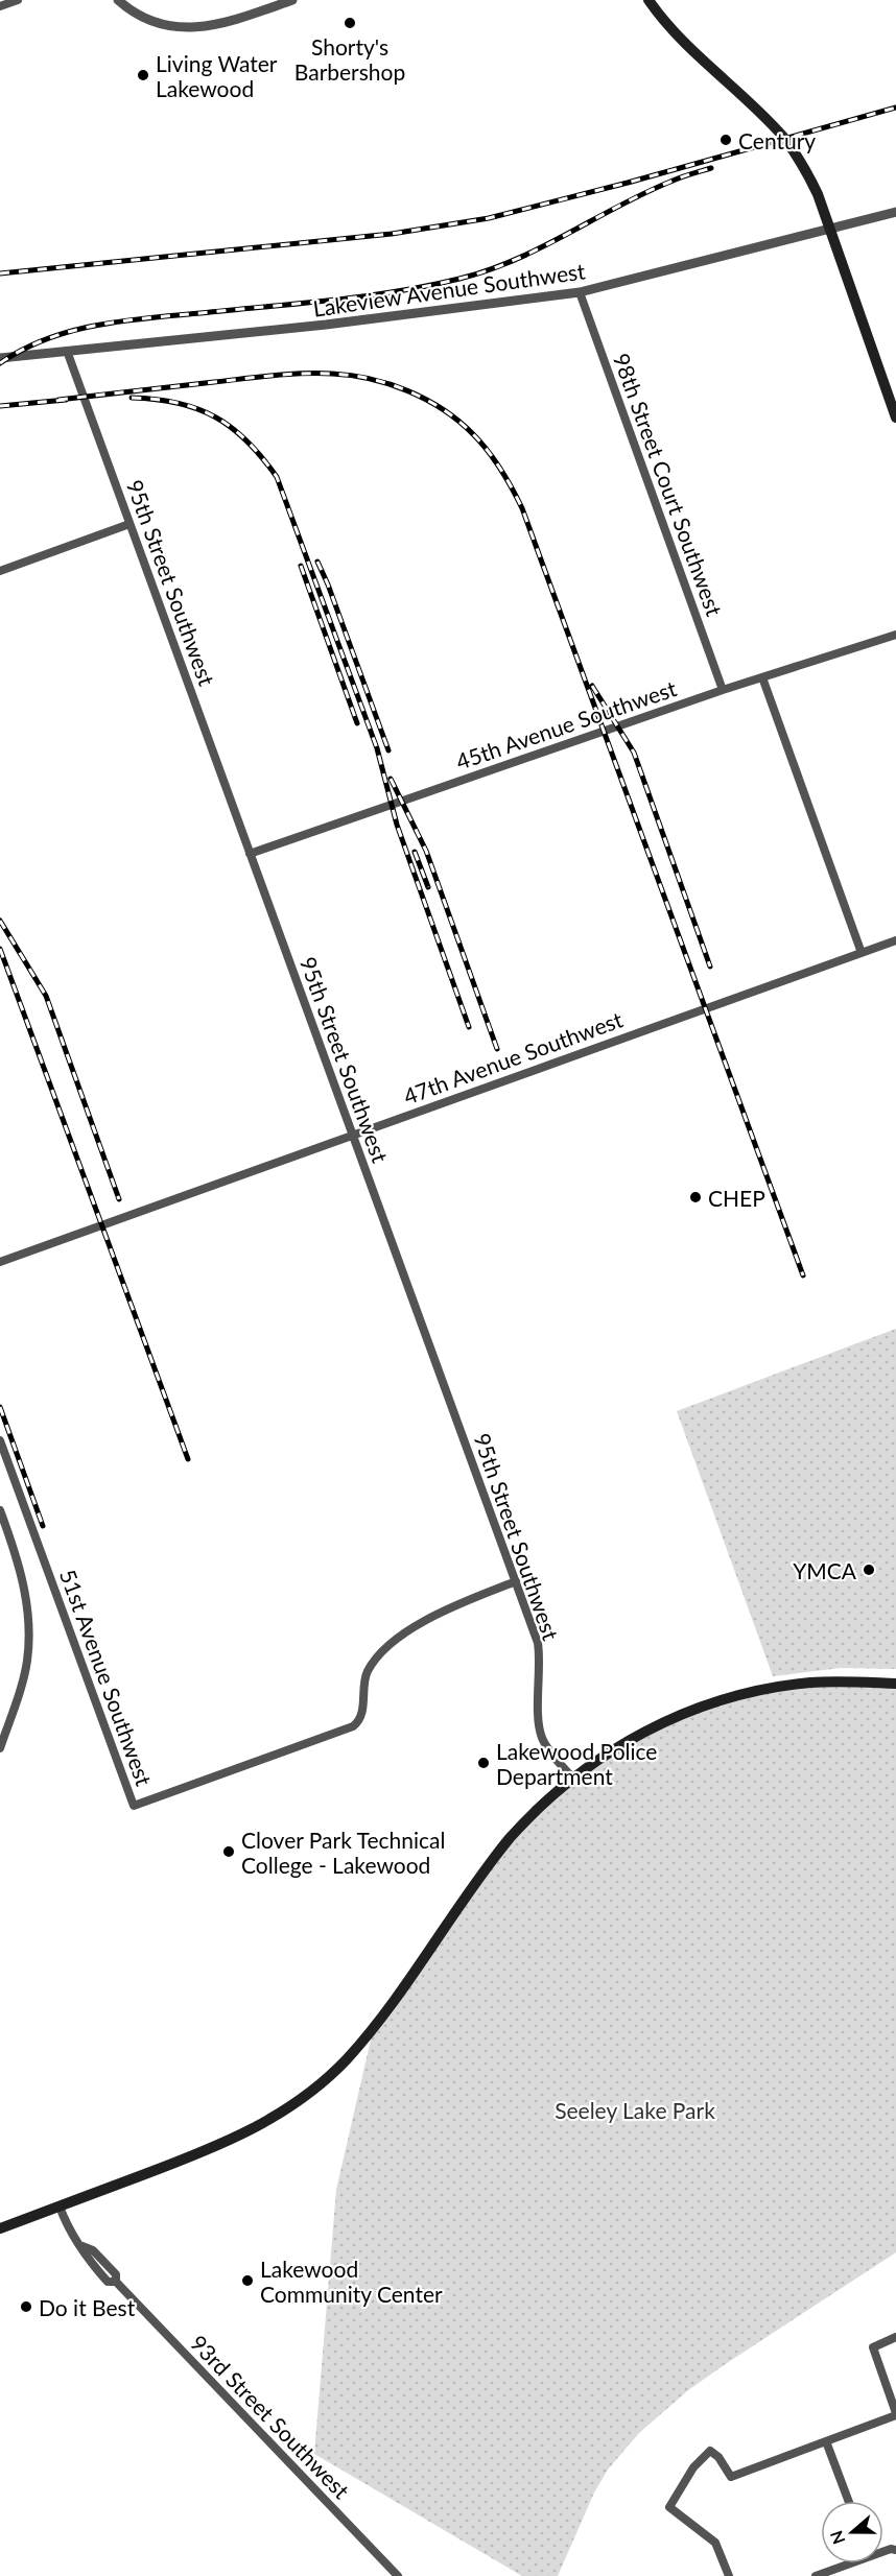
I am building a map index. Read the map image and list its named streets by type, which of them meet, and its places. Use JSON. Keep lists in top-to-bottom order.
{
  "streets": {
    "street": [
      "Lakeview Avenue Southwest",
      "98th Street Court Southwest",
      "95th Street Southwest",
      "45th Avenue Southwest",
      "47th Avenue Southwest",
      "51st Avenue Southwest",
      "93rd Street Southwest"
    ]
  },
  "crossings": [
    ["Lakeview Avenue Southwest", "98th Street Court Southwest"],
    ["Lakeview Avenue Southwest", "95th Street Southwest"],
    ["98th Street Court Southwest", "45th Avenue Southwest"],
    ["95th Street Southwest", "45th Avenue Southwest"],
    ["95th Street Southwest", "47th Avenue Southwest"],
    ["95th Street Southwest", "51st Avenue Southwest"]
  ],
  "parks": ["Seeley Lake Park"],
  "places": [
    "Shorty's Barbershop",
    "Living Water Lakewood",
    "Century",
    "CHEP",
    "YMCA",
    "Lakewood Police Department",
    "Clover Park Technical College - Lakewood",
    "Lakewood Community Center",
    "Do it Best"
  ],
  "north": "left"
}
